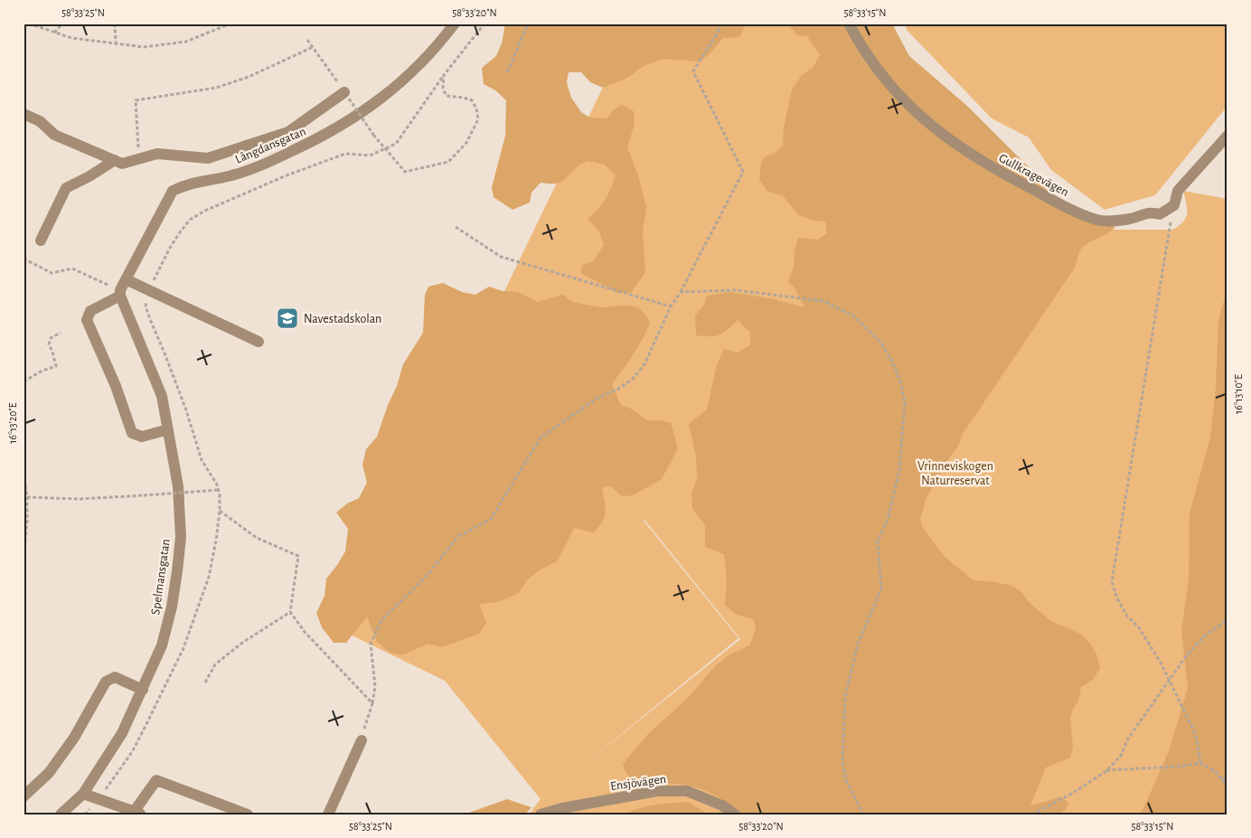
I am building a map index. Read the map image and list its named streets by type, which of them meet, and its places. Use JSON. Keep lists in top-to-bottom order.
{
  "streets": {
    "street": [
      "Långdansgatan",
      "Gullkragevägen",
      "Spelmansgatan",
      "Ensjövägen"
    ]
  },
  "crossings": [
    ["Långdansgatan", "Spelmansgatan"]
  ],
  "parks": ["Vrinneviskogen Naturreservat"],
  "places": {
    "school or university": ["Navestadskolan"]
  },
  "coordinates": [
    "58°33'25\"N",
    "58°33'20\"N",
    "58°33'15\"N",
    "16°13'10\"E",
    "16°13'20\"E"
  ]
}
